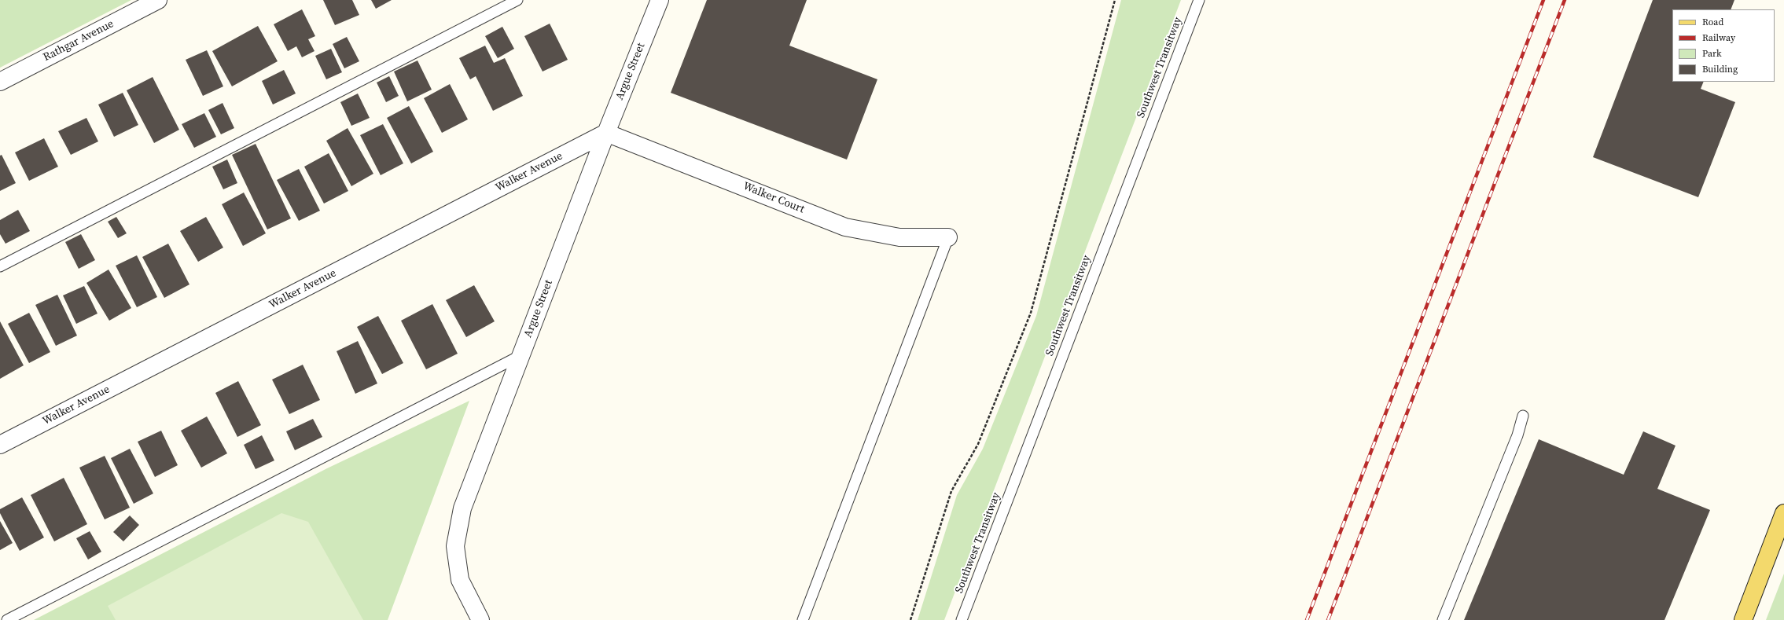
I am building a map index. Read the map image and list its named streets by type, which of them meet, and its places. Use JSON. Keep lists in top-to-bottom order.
{
  "streets": {
    "street": [
      "Rathgar Avenue",
      "Argue Street",
      "Walker Avenue",
      "Walker Court"
    ],
    "lane": ["Southwest Transitway"]
  },
  "crossings": [
    ["Argue Street", "Walker Avenue"],
    ["Argue Street", "Walker Court"],
    ["Walker Avenue", "Walker Court"]
  ],
  "legend": [
    "Road",
    "Railway",
    "Park",
    "Building"
  ]
}
